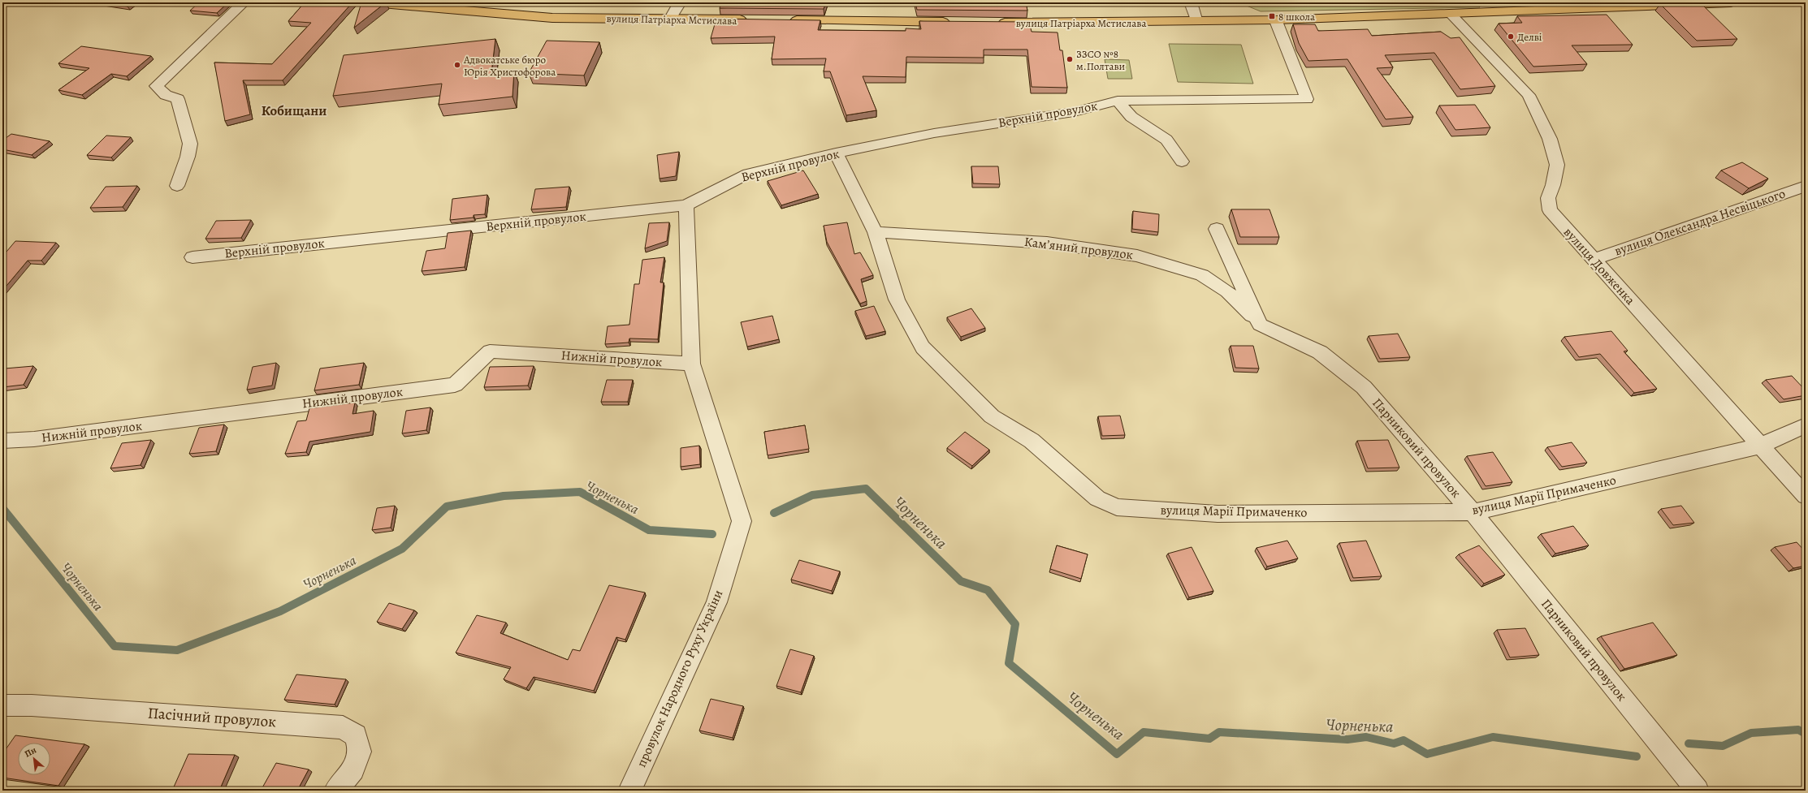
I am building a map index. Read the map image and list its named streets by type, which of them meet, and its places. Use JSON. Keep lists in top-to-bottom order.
{
  "streets": {
    "main road": ["вулиця Патріарха Мстислава"],
    "street": [
      "Верхній провулок",
      "вулиця Олександра Несвіцького",
      "Камʼяний провулок",
      "вулиця Довженка",
      "Нижній провулок",
      "Парниковий провулок",
      "вулиця Марії Примаченко",
      "провулок Народного Руху України",
      "Пасічний провулок"
    ]
  },
  "crossings": [
    ["вулиця Патріарха Мстислава", "Верхній провулок"],
    ["вулиця Патріарха Мстислава", "вулиця Довженка"],
    ["Верхній провулок", "вулиця Марії Примаченко"],
    ["Верхній провулок", "провулок Народного Руху України"],
    ["вулиця Олександра Несвіцького", "вулиця Довженка"],
    ["Камʼяний провулок", "Парниковий провулок"],
    ["Камʼяний провулок", "вулиця Марії Примаченко"],
    ["вулиця Довженка", "вулиця Марії Примаченко"],
    ["Нижній провулок", "провулок Народного Руху України"],
    ["Парниковий провулок", "вулиця Марії Примаченко"]
  ],
  "districts": ["Кобищани"],
  "water": ["Чорненька"],
  "places": {
    "transit": ["8 школа"],
    "other": ["Делві", "ЗЗСО №8 м.Полтави", "Адвокатське бюро Юрія Христофорова"]
  },
  "north": "top left"
}
